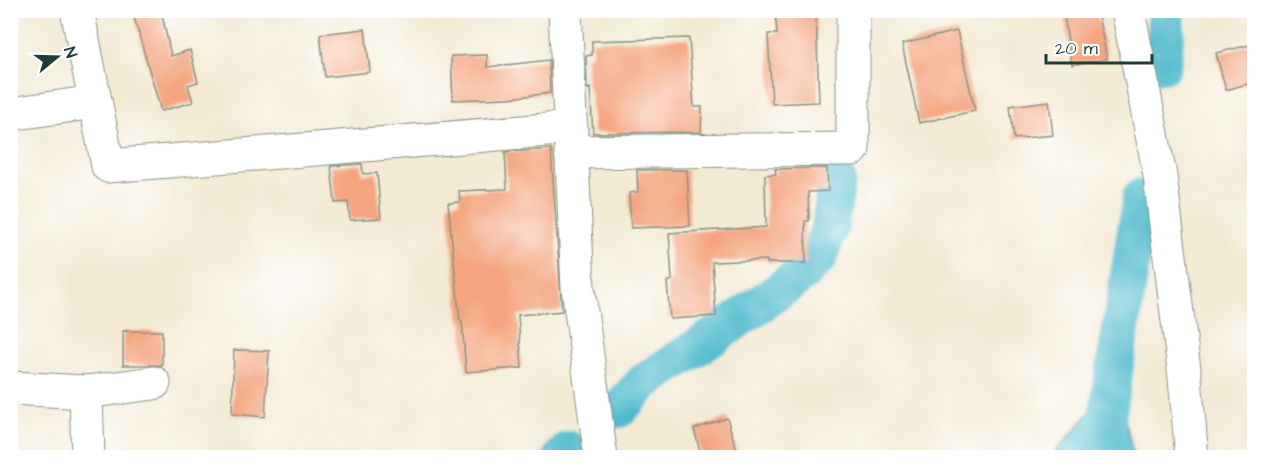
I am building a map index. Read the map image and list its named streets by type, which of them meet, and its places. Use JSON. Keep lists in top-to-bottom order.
{
  "scale_bar": "20 m",
  "north": "right"
}
